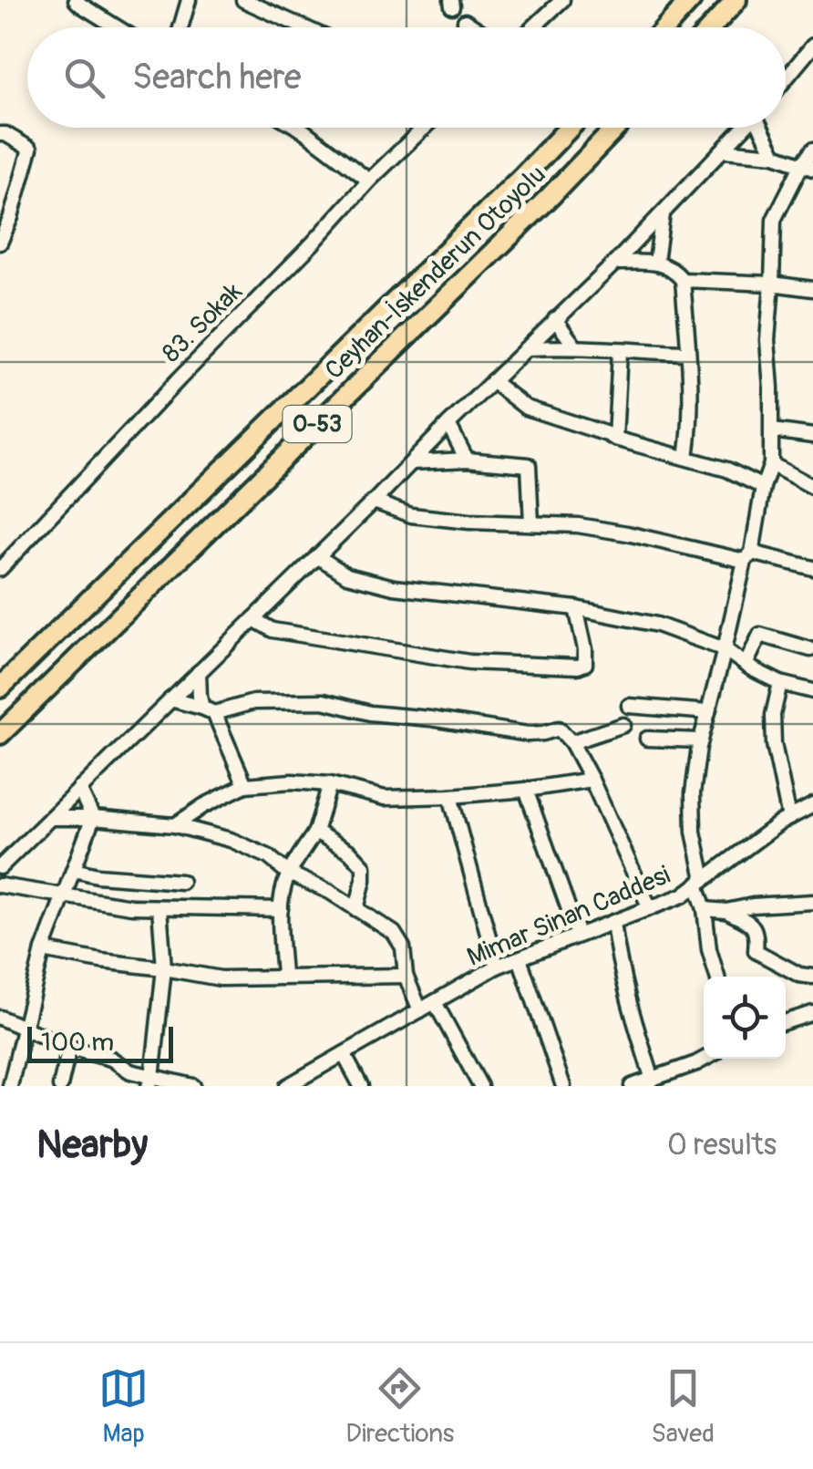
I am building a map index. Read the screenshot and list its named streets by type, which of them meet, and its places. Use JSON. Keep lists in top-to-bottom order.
{
  "streets": {
    "highway": ["Ceyhan-İskenderun Otoyolu", "O-53"],
    "street": ["83. Sokak", "Mimar Sinan Caddesi"]
  },
  "scale_bar": "100 m",
  "page": {
    "search": "Search here",
    "scale": "100 m",
    "heading": ["Nearby", "0 results"],
    "nav": ["Map", "Directions", "Saved"]
  }
}
